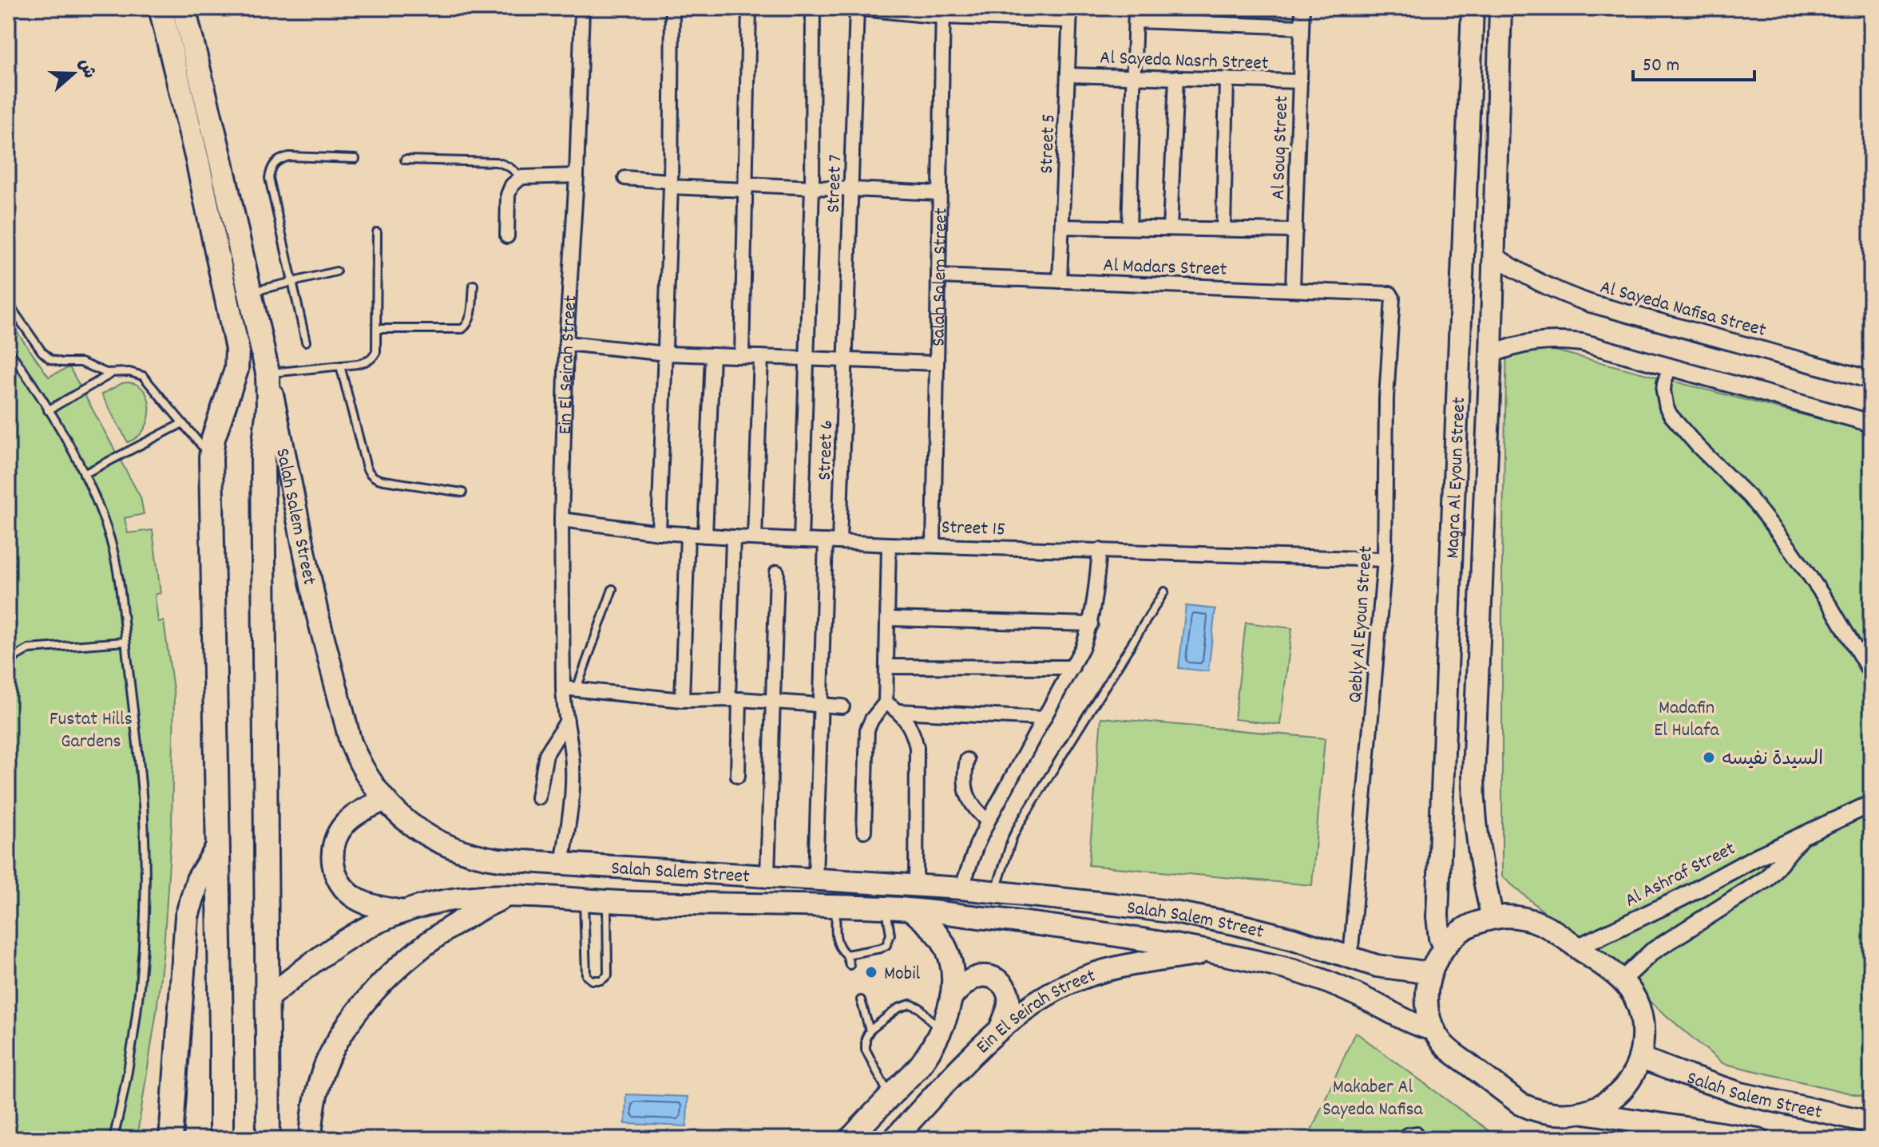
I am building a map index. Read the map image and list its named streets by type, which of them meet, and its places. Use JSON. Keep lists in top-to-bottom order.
{
  "streets": {
    "highway": ["Salah Salem Street"],
    "main road": ["Ein El Seirah Street", "Magra Al Eyoun Street"],
    "street": [
      "Al Sayeda Nasrh Street",
      "Street 5",
      "Al Souq Street",
      "Street 7",
      "Al Madars Street",
      "Al Sayeda Nafisa Street",
      "Street 6",
      "Street 15",
      "Qebly Al Eyoun Street",
      "Al Ashraf Street"
    ]
  },
  "crossings": [
    ["Al Sayeda Nasrh Street", "Street 5"],
    ["Al Sayeda Nasrh Street", "Al Souq Street"],
    ["Street 5", "Al Madars Street"],
    ["Al Souq Street", "Al Madars Street"],
    ["Street 7", "Street 6"],
    ["Al Madars Street", "Salah Salem Street"],
    ["Al Madars Street", "Qebly Al Eyoun Street"],
    ["Salah Salem Street", "Ein El Seirah Street"],
    ["Salah Salem Street", "Magra Al Eyoun Street"],
    ["Salah Salem Street", "Street 15"],
    ["Salah Salem Street", "Qebly Al Eyoun Street"],
    ["Salah Salem Street", "Al Ashraf Street"],
    ["Al Sayeda Nafisa Street", "Magra Al Eyoun Street"],
    ["Ein El Seirah Street", "Street 15"],
    ["Street 6", "Street 15"],
    ["Magra Al Eyoun Street", "Al Ashraf Street"],
    ["Street 15", "Qebly Al Eyoun Street"]
  ],
  "parks": ["Madafin El Hulafa", "Fustat Hills Gardens", "Makaber Al Sayeda Nafisa"],
  "places": ["السيدة نفيسه", "Mobil"],
  "scale_bar": "50 m",
  "north": "right"
}
